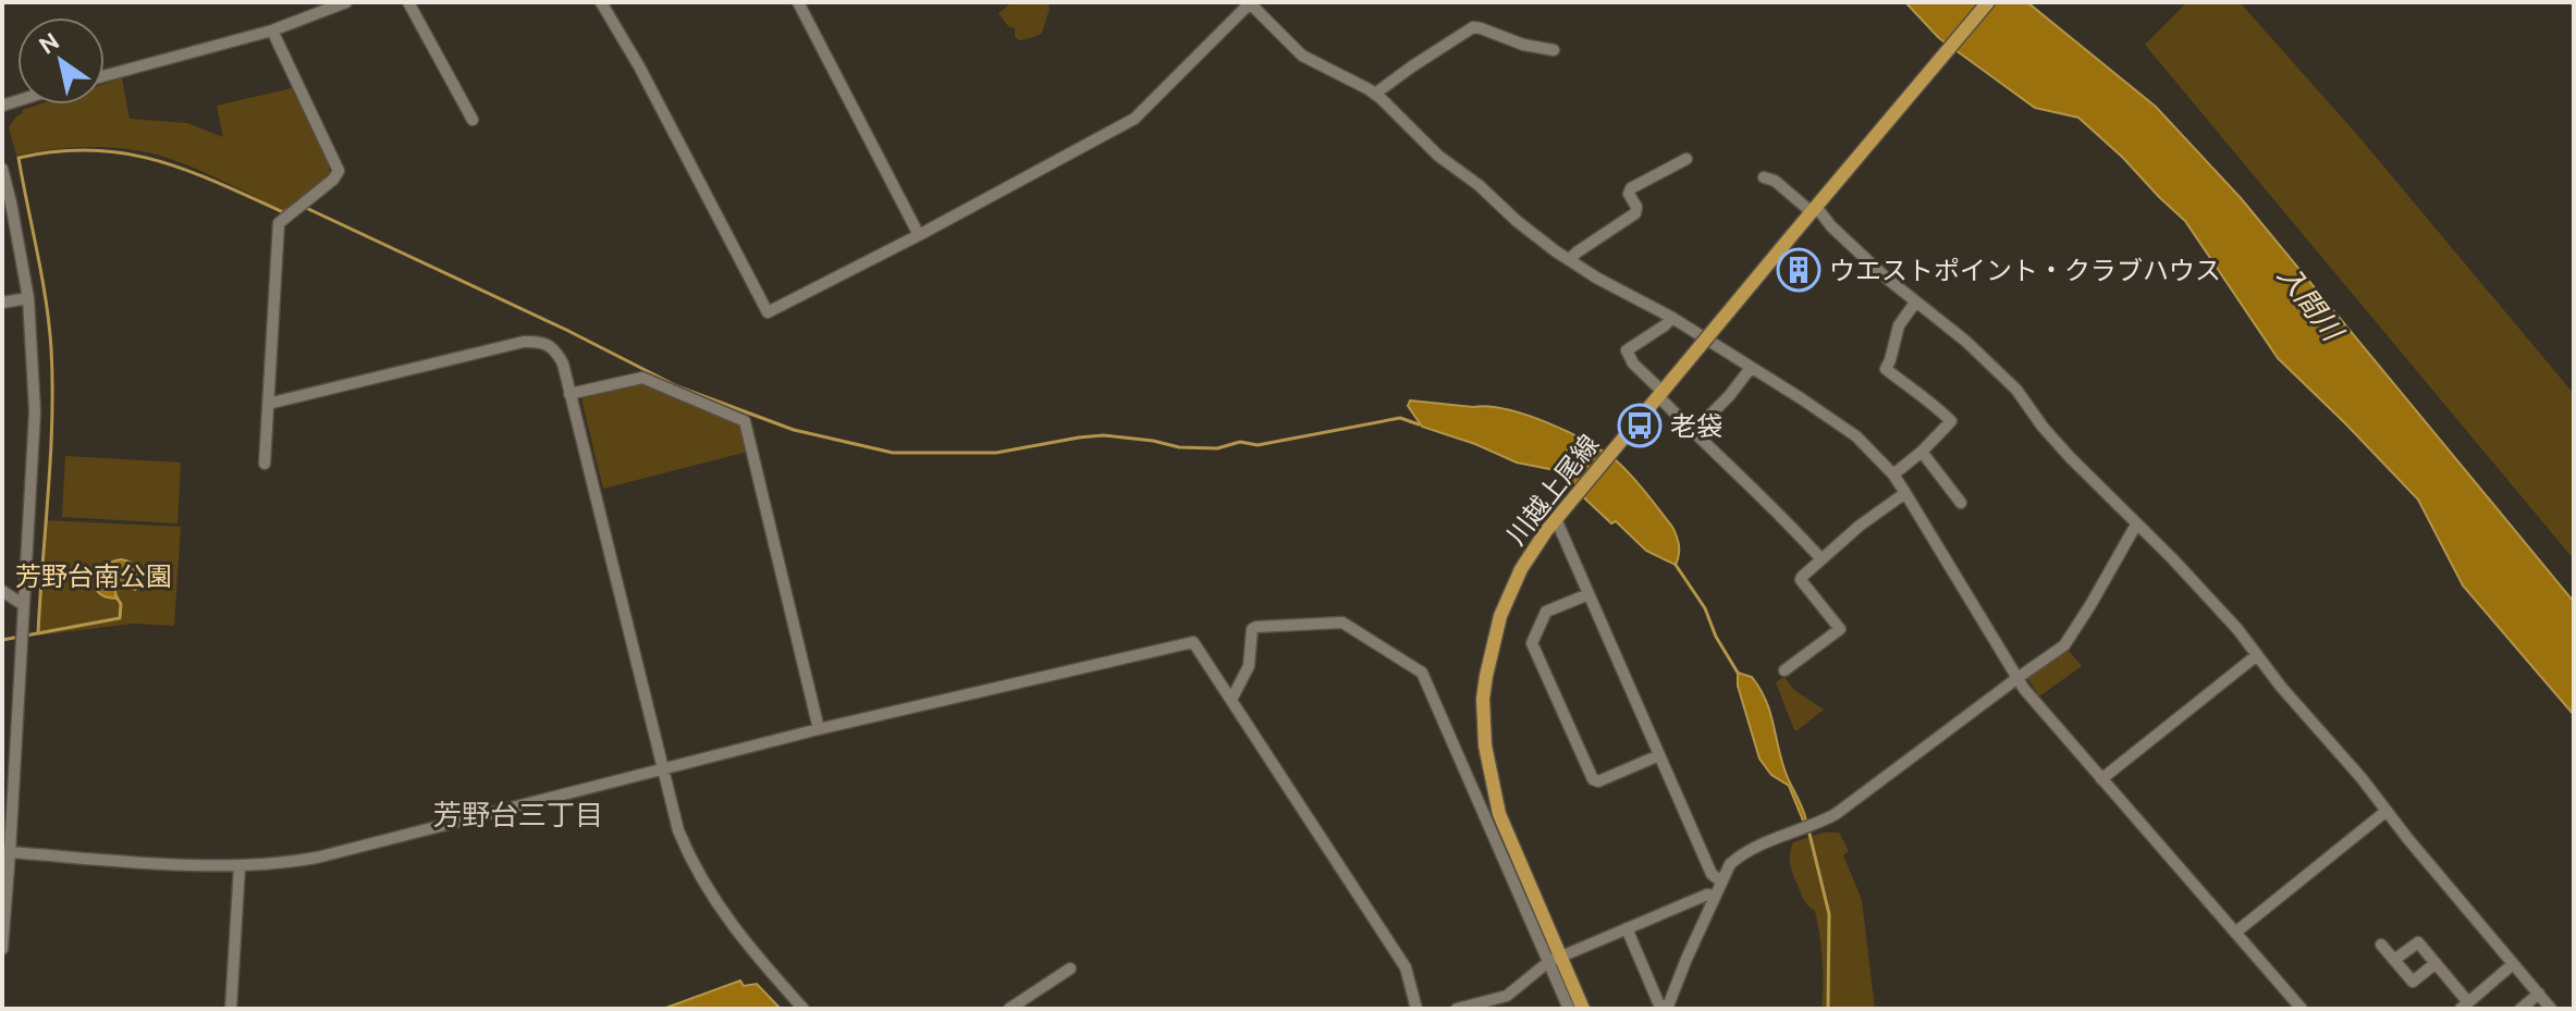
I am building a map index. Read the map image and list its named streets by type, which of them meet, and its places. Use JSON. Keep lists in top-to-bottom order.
{
  "streets": {
    "main road": ["川越上尾線"]
  },
  "districts": ["芳野台三丁目"],
  "water": ["入間川"],
  "parks": ["芳野台南公園"],
  "places": {
    "building": ["ウエストポイント・クラブハウス"],
    "bus stop": ["老袋"]
  },
  "north": "top left"
}
